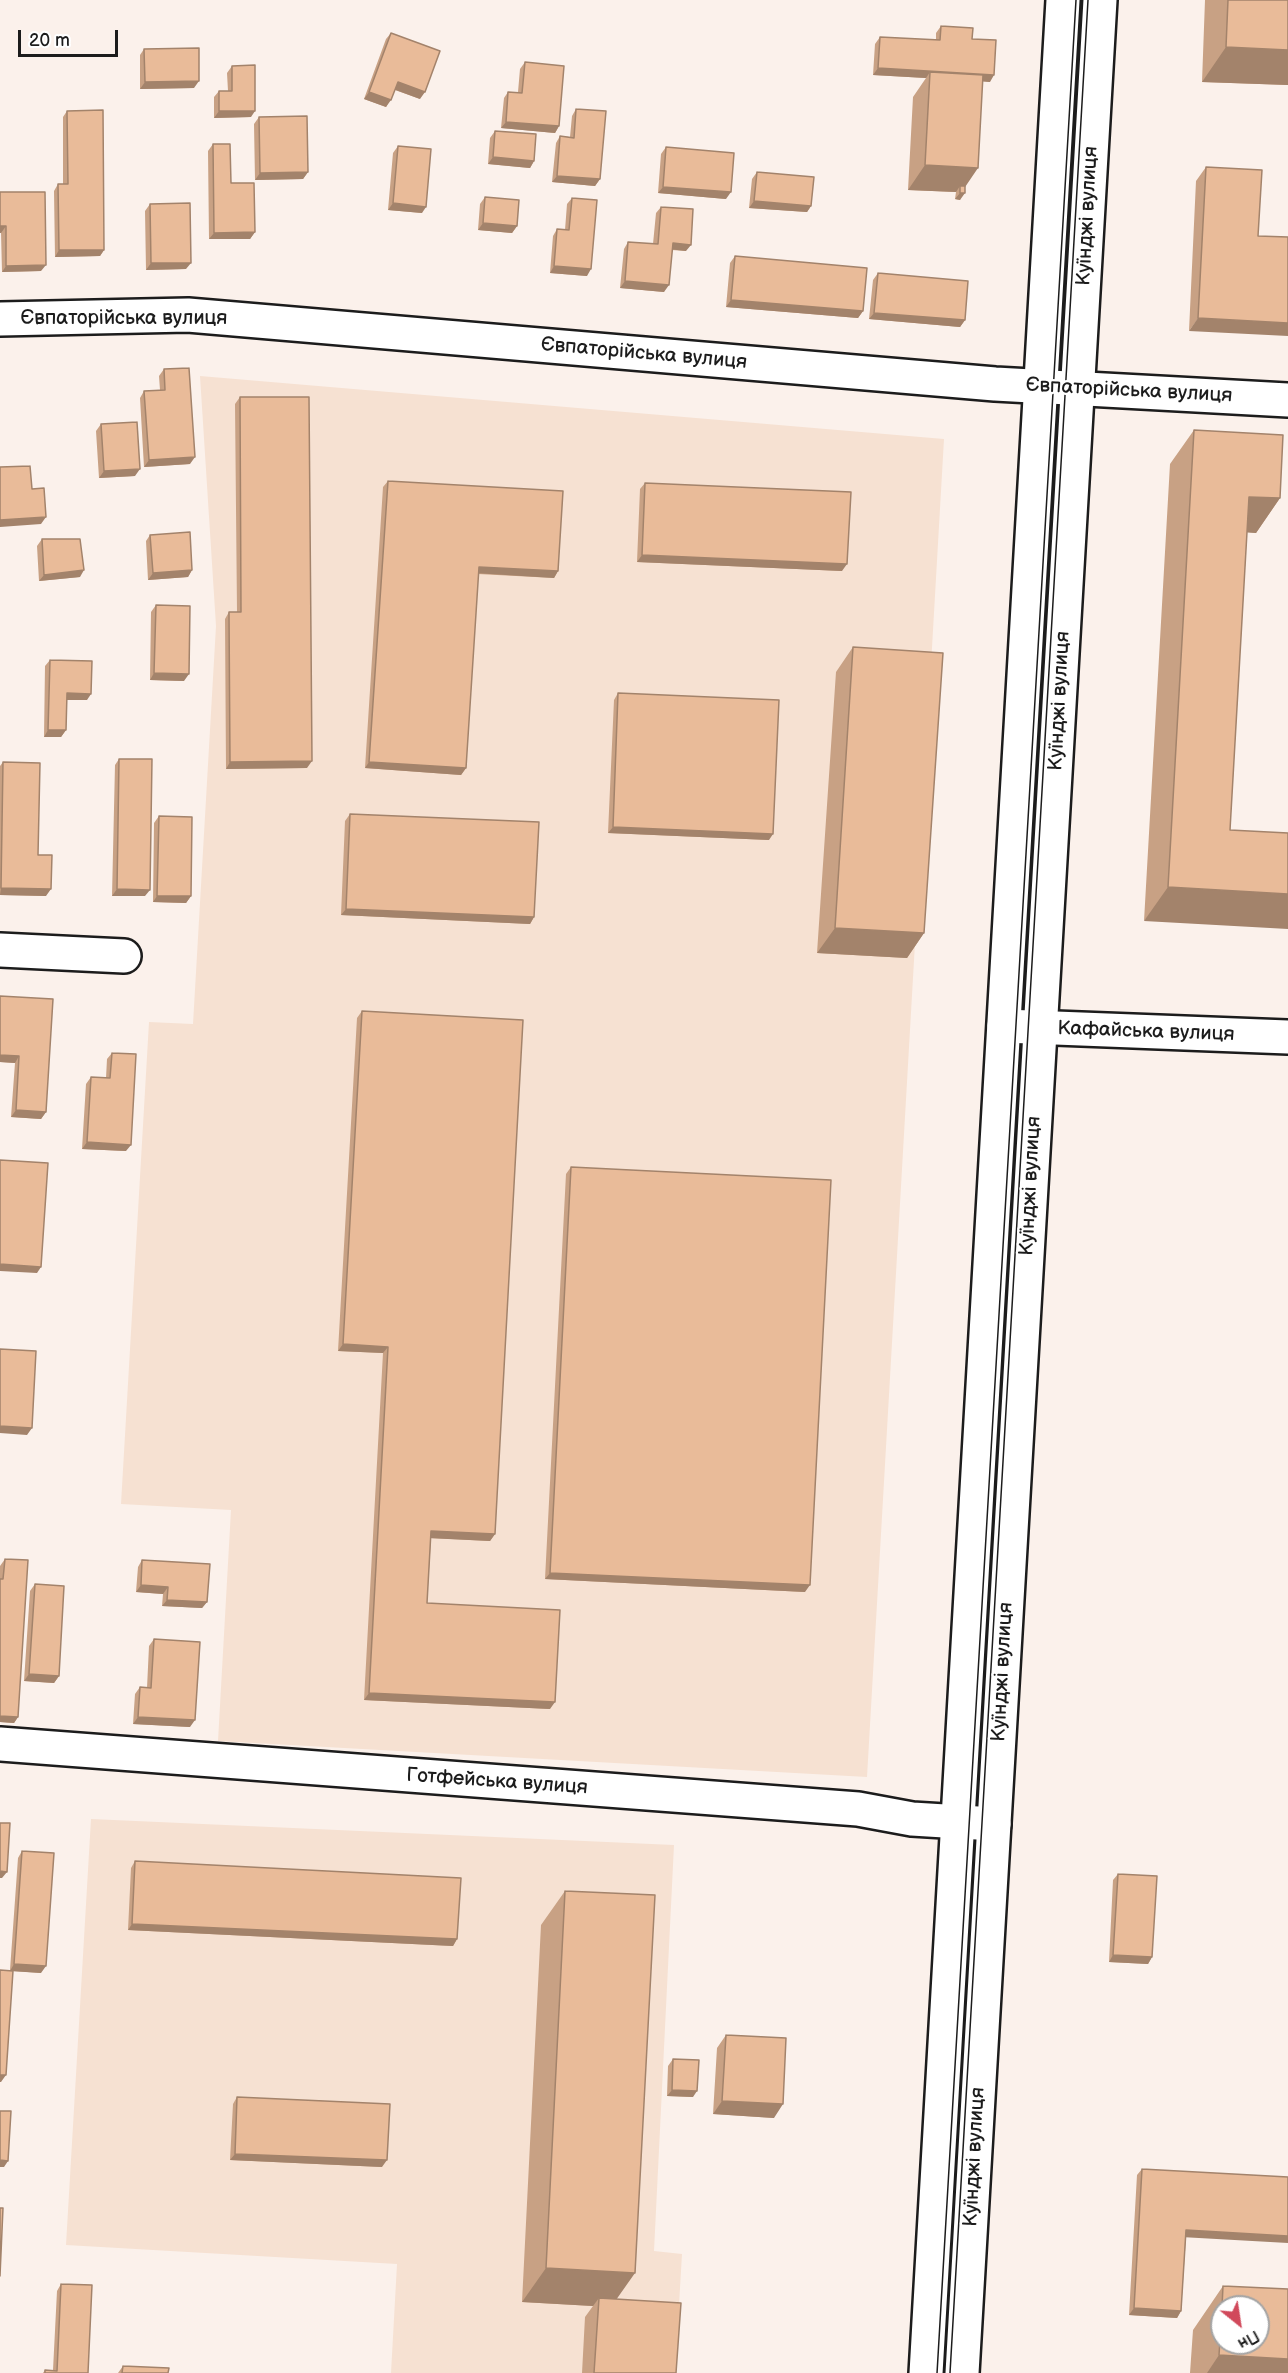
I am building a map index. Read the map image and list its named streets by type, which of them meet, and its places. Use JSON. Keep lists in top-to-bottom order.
{
  "streets": {
    "main road": [
      "Куїнджі вулиця",
      "Євпаторійська вулиця",
      "Кафайська вулиця",
      "Готфейська вулиця"
    ]
  },
  "crossings": [
    ["Куїнджі вулиця", "Євпаторійська вулиця"],
    ["Куїнджі вулиця", "Кафайська вулиця"],
    ["Куїнджі вулиця", "Готфейська вулиця"]
  ],
  "scale_bar": "20 m",
  "north": "bottom right"
}
